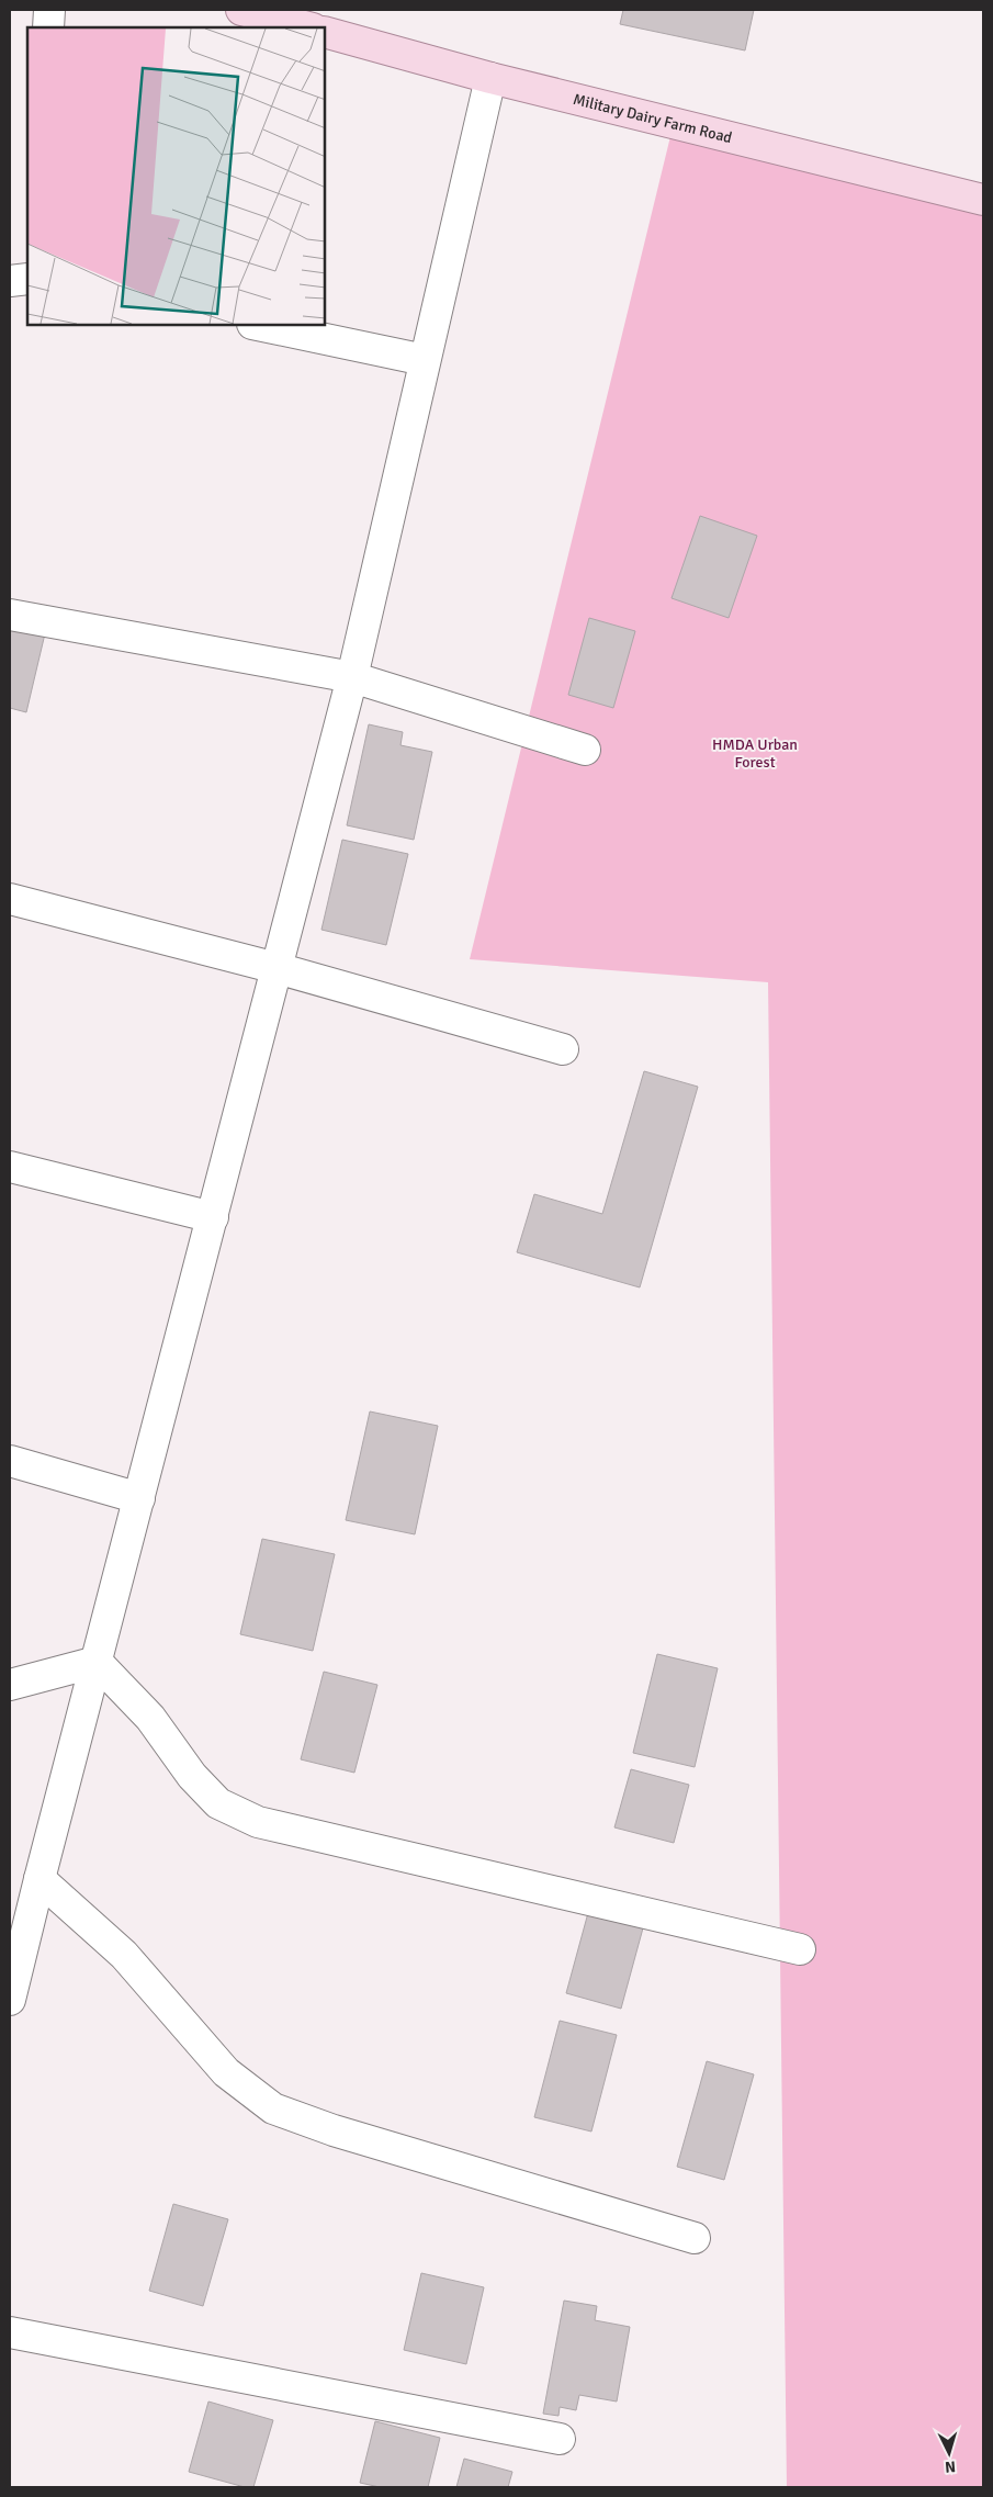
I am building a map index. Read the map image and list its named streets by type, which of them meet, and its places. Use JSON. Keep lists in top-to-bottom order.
{
  "streets": {
    "main road": ["Military Dairy Farm Road"]
  },
  "parks": ["HMDA Urban Forest"],
  "north": "bottom"
}
